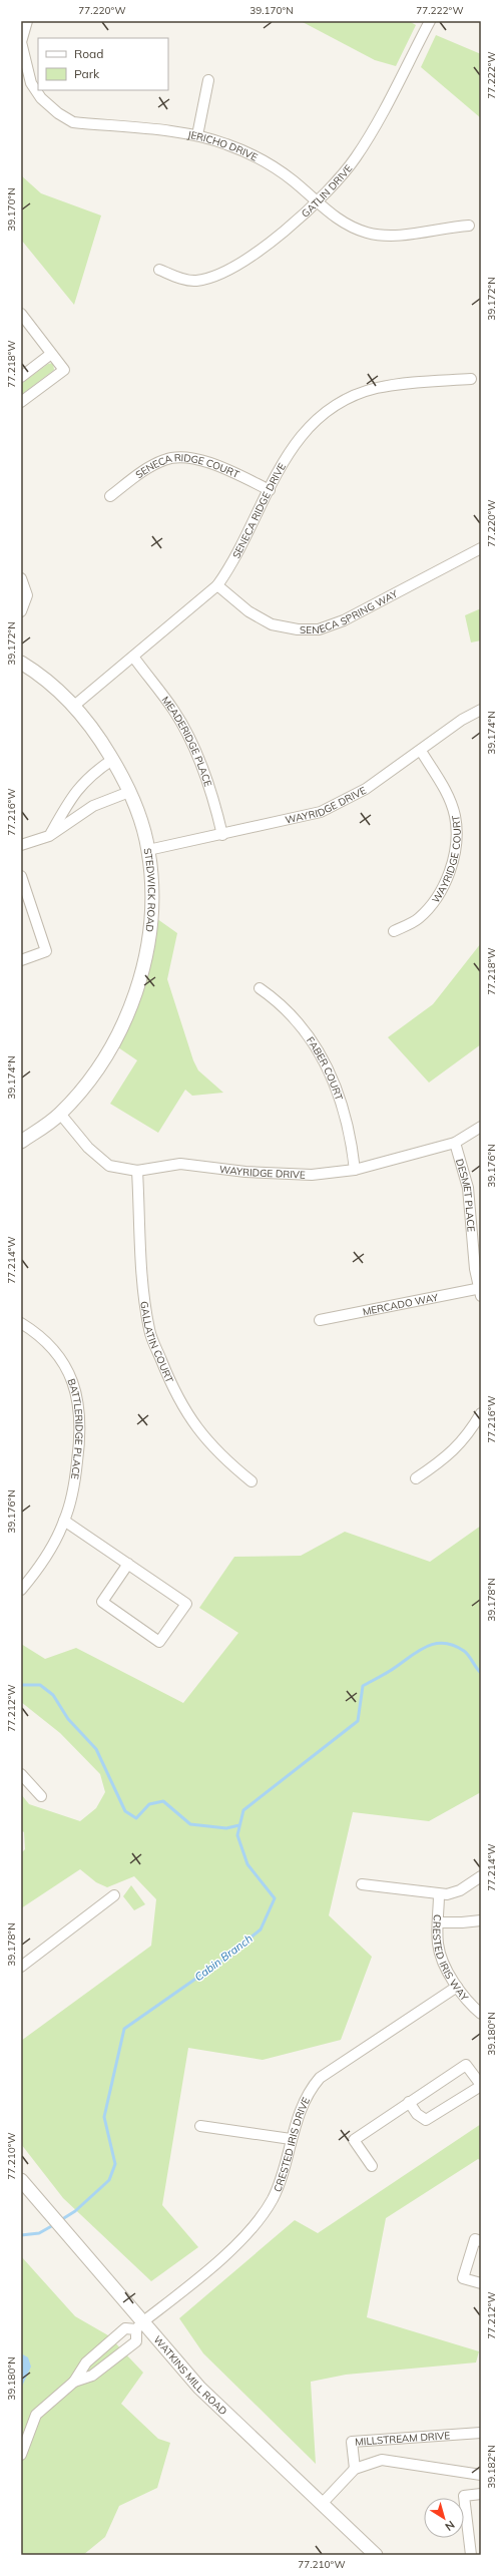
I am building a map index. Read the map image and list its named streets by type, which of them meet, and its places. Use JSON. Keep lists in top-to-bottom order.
{
  "streets": {
    "street": [
      "JERICHO DRIVE",
      "GATLIN DRIVE",
      "SENECA RIDGE COURT",
      "SENECA RIDGE DRIVE",
      "SENECA SPRING WAY",
      "MEADERIDGE PLACE",
      "WAYRIDGE DRIVE",
      "WAYRIDGE COURT",
      "STEDWICK ROAD",
      "FABER COURT",
      "DESMET PLACE",
      "MERCADO WAY",
      "GALLATIN COURT",
      "BATTLERIDGE PLACE",
      "CRESTED IRIS WAY",
      "CRESTED IRIS DRIVE",
      "WATKINS MILL ROAD",
      "MILLSTREAM DRIVE"
    ]
  },
  "crossings": [
    ["JERICHO DRIVE", "GATLIN DRIVE"],
    ["SENECA RIDGE COURT", "SENECA RIDGE DRIVE"],
    ["SENECA RIDGE DRIVE", "SENECA SPRING WAY"],
    ["SENECA RIDGE DRIVE", "MEADERIDGE PLACE"],
    ["SENECA RIDGE DRIVE", "STEDWICK ROAD"],
    ["MEADERIDGE PLACE", "WAYRIDGE DRIVE"],
    ["WAYRIDGE DRIVE", "WAYRIDGE COURT"],
    ["WAYRIDGE DRIVE", "STEDWICK ROAD"],
    ["WAYRIDGE DRIVE", "FABER COURT"],
    ["WAYRIDGE DRIVE", "DESMET PLACE"],
    ["WAYRIDGE DRIVE", "GALLATIN COURT"],
    ["DESMET PLACE", "MERCADO WAY"],
    ["CRESTED IRIS WAY", "CRESTED IRIS DRIVE"],
    ["CRESTED IRIS DRIVE", "WATKINS MILL ROAD"],
    ["WATKINS MILL ROAD", "MILLSTREAM DRIVE"]
  ],
  "water": ["Cabin Branch"],
  "legend": ["Road", "Park"],
  "north": "bottom right",
  "coordinates": [
    "77.220°W",
    "39.170°N",
    "77.222°W",
    "39.172°N",
    "77.218°W",
    "39.174°N",
    "77.216°W",
    "39.176°N",
    "77.214°W",
    "39.178°N",
    "77.212°W",
    "39.180°N",
    "77.210°W",
    "39.182°N"
  ]
}
